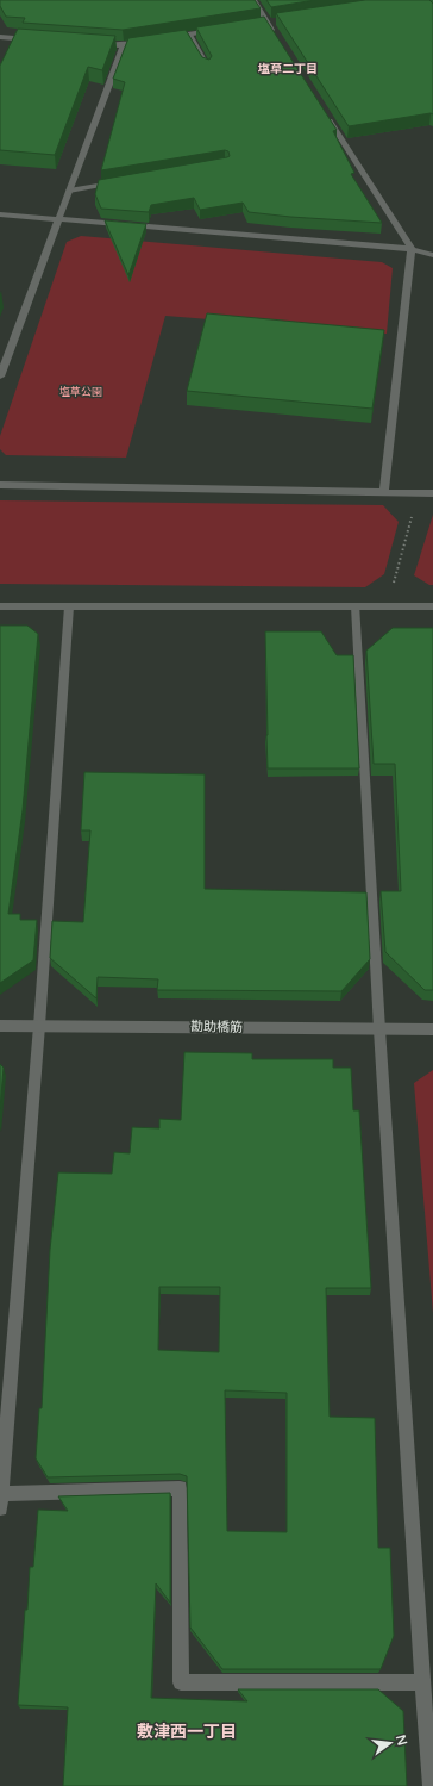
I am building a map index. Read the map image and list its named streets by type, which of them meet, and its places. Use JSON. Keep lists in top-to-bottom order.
{
  "streets": {
    "street": ["勘助橋筋"]
  },
  "districts": ["塩草二丁目", "敷津西一丁目"],
  "parks": ["塩草公園"],
  "north": "right"
}
